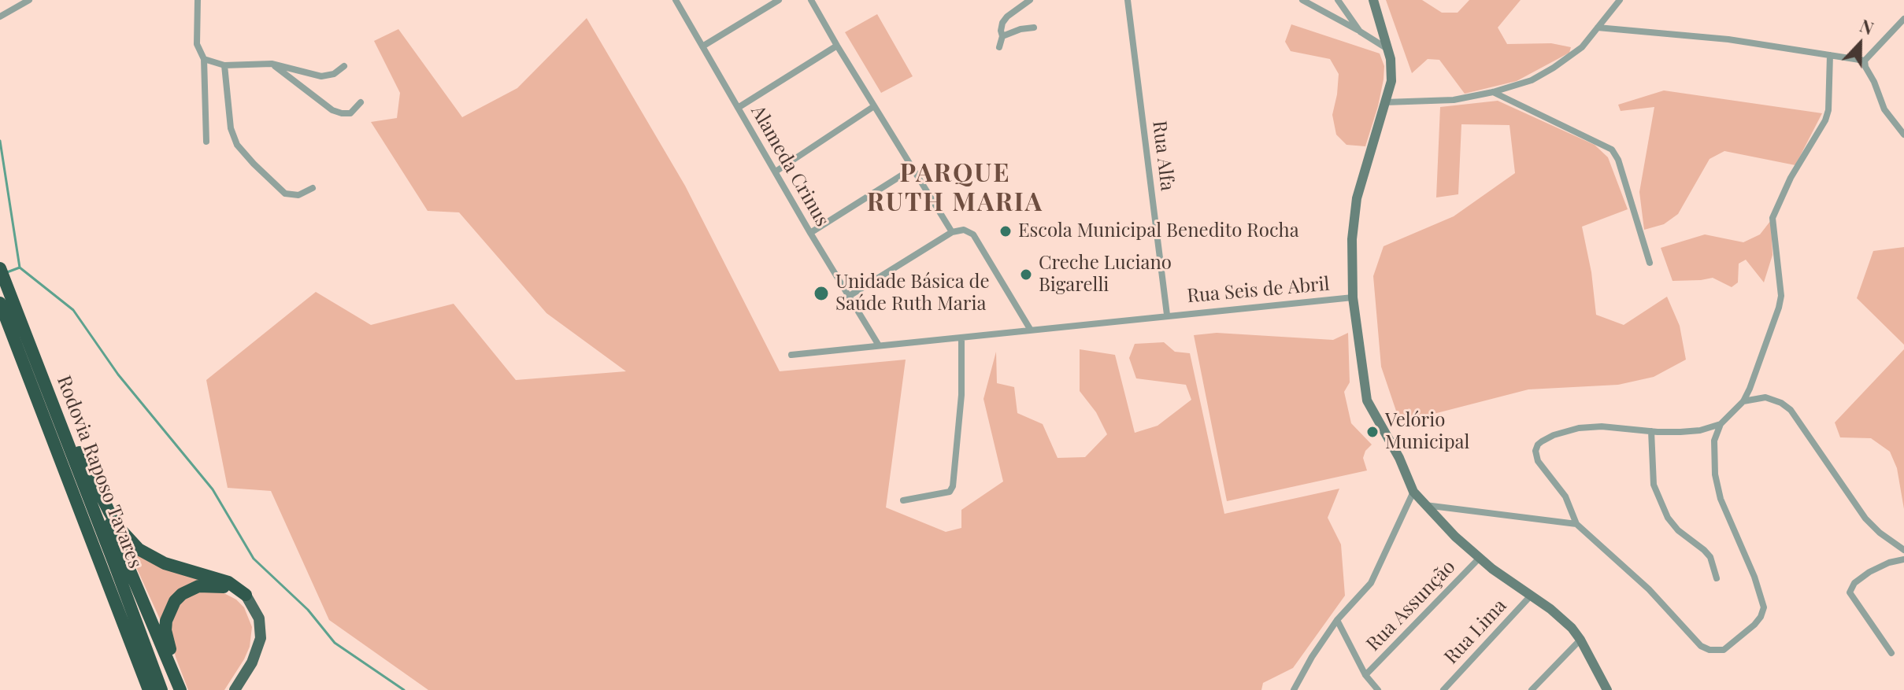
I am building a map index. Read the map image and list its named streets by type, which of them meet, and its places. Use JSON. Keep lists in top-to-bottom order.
{
  "streets": {
    "highway": ["Rodovia Raposo Tavares"],
    "street": [
      "Rua Alfa",
      "Alameda Crinus",
      "Rua Seis de Abril",
      "Rua Assunção",
      "Rua Lima"
    ]
  },
  "crossings": [
    ["Rua Alfa", "Rua Seis de Abril"],
    ["Alameda Crinus", "Rua Seis de Abril"]
  ],
  "districts": ["PARQUE RUTH MARIA"],
  "places": [
    "Escola Municipal Benedito Rocha",
    "Creche Luciano Bigarelli",
    "Unidade Básica de Saúde Ruth Maria",
    "Velório Municipal"
  ],
  "north": "top"
}
